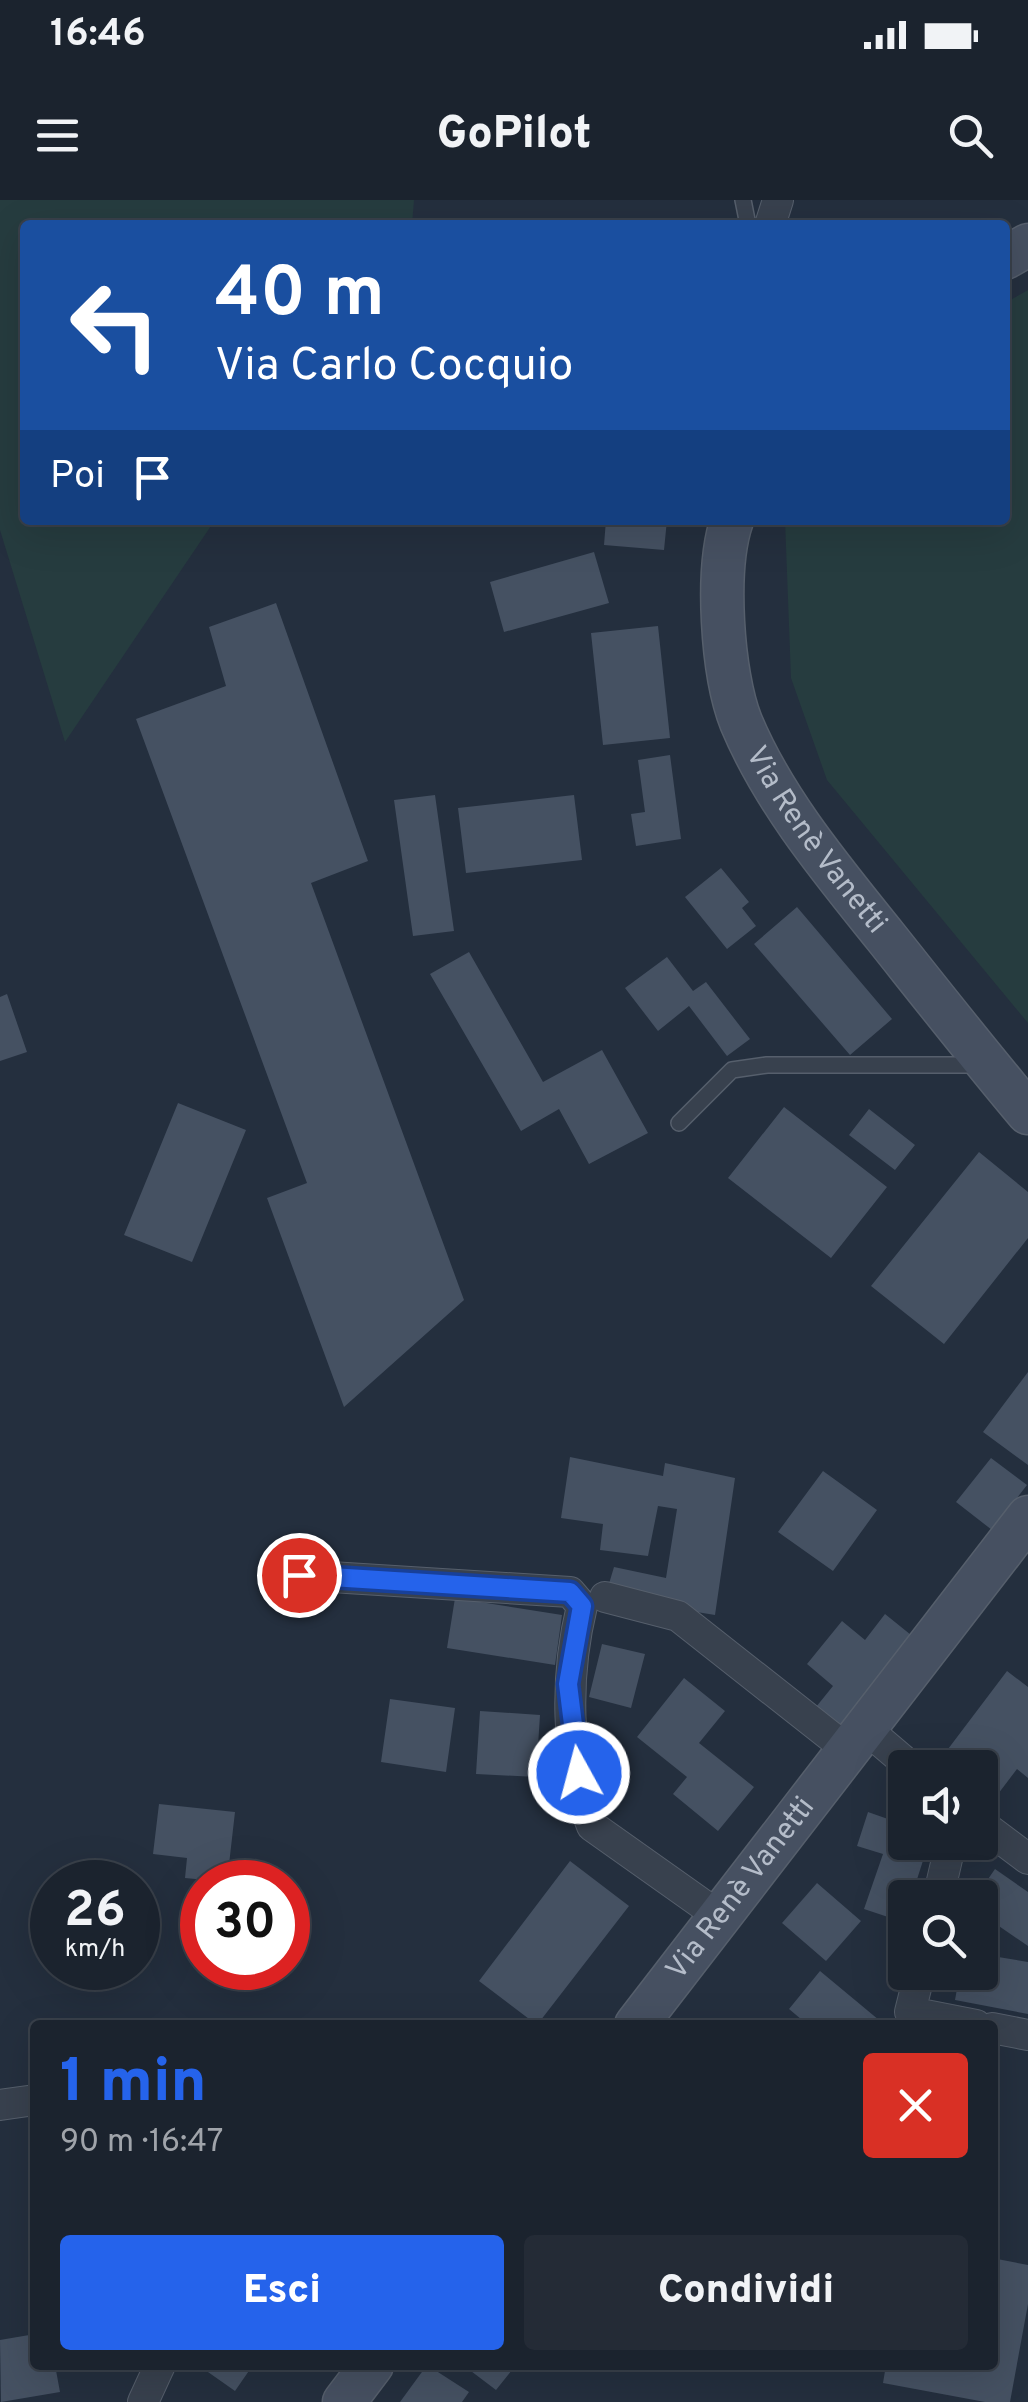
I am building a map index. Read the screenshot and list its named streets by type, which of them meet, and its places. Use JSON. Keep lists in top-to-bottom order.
{
  "streets": {
    "street": ["Via Renè Vanetti"]
  },
  "page": {
    "status": "16:46",
    "header": "GoPilot",
    "turn": ["40 m", "Via Carlo Cocquio"],
    "then": "Poi",
    "speed": "26 km/h",
    "limit": "30",
    "heading": ["1 min", "90 m · 16:47"],
    "buttons": ["Esci", "Condividi"]
  }
}
